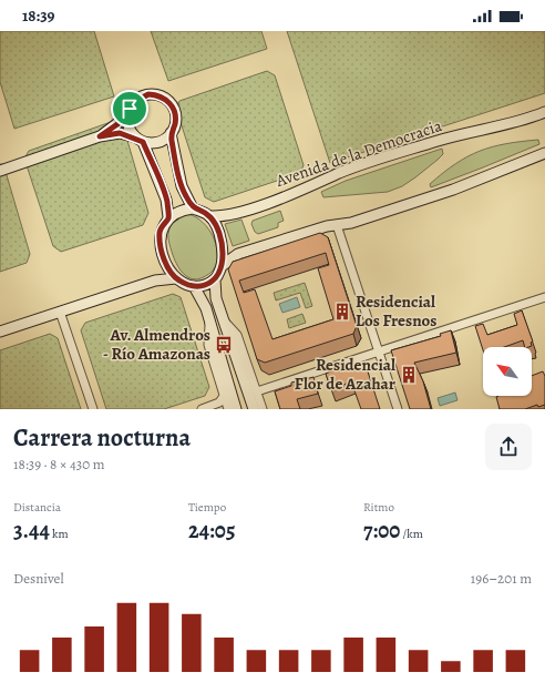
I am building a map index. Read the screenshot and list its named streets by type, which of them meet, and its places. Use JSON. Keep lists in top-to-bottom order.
{
  "streets": {
    "street": ["Avenida de la Democracia"]
  },
  "places": {
    "building": ["Residencial Los Fresnos", "Residencial Flor de Azahar"],
    "bus stop": ["Av. Almendros - Río Amazonas"]
  },
  "north": "top left",
  "page": {
    "status": "18:39",
    "heading": ["Carrera nocturna", "18:39 · 8 × 430 m"],
    "stats": [
      ["Distancia", "3.44 km"],
      ["Tiempo", "24:05"],
      ["Ritmo", "7:00 /km"]
    ],
    "chart": ["Desnivel", "196–201 m"]
  }
}
